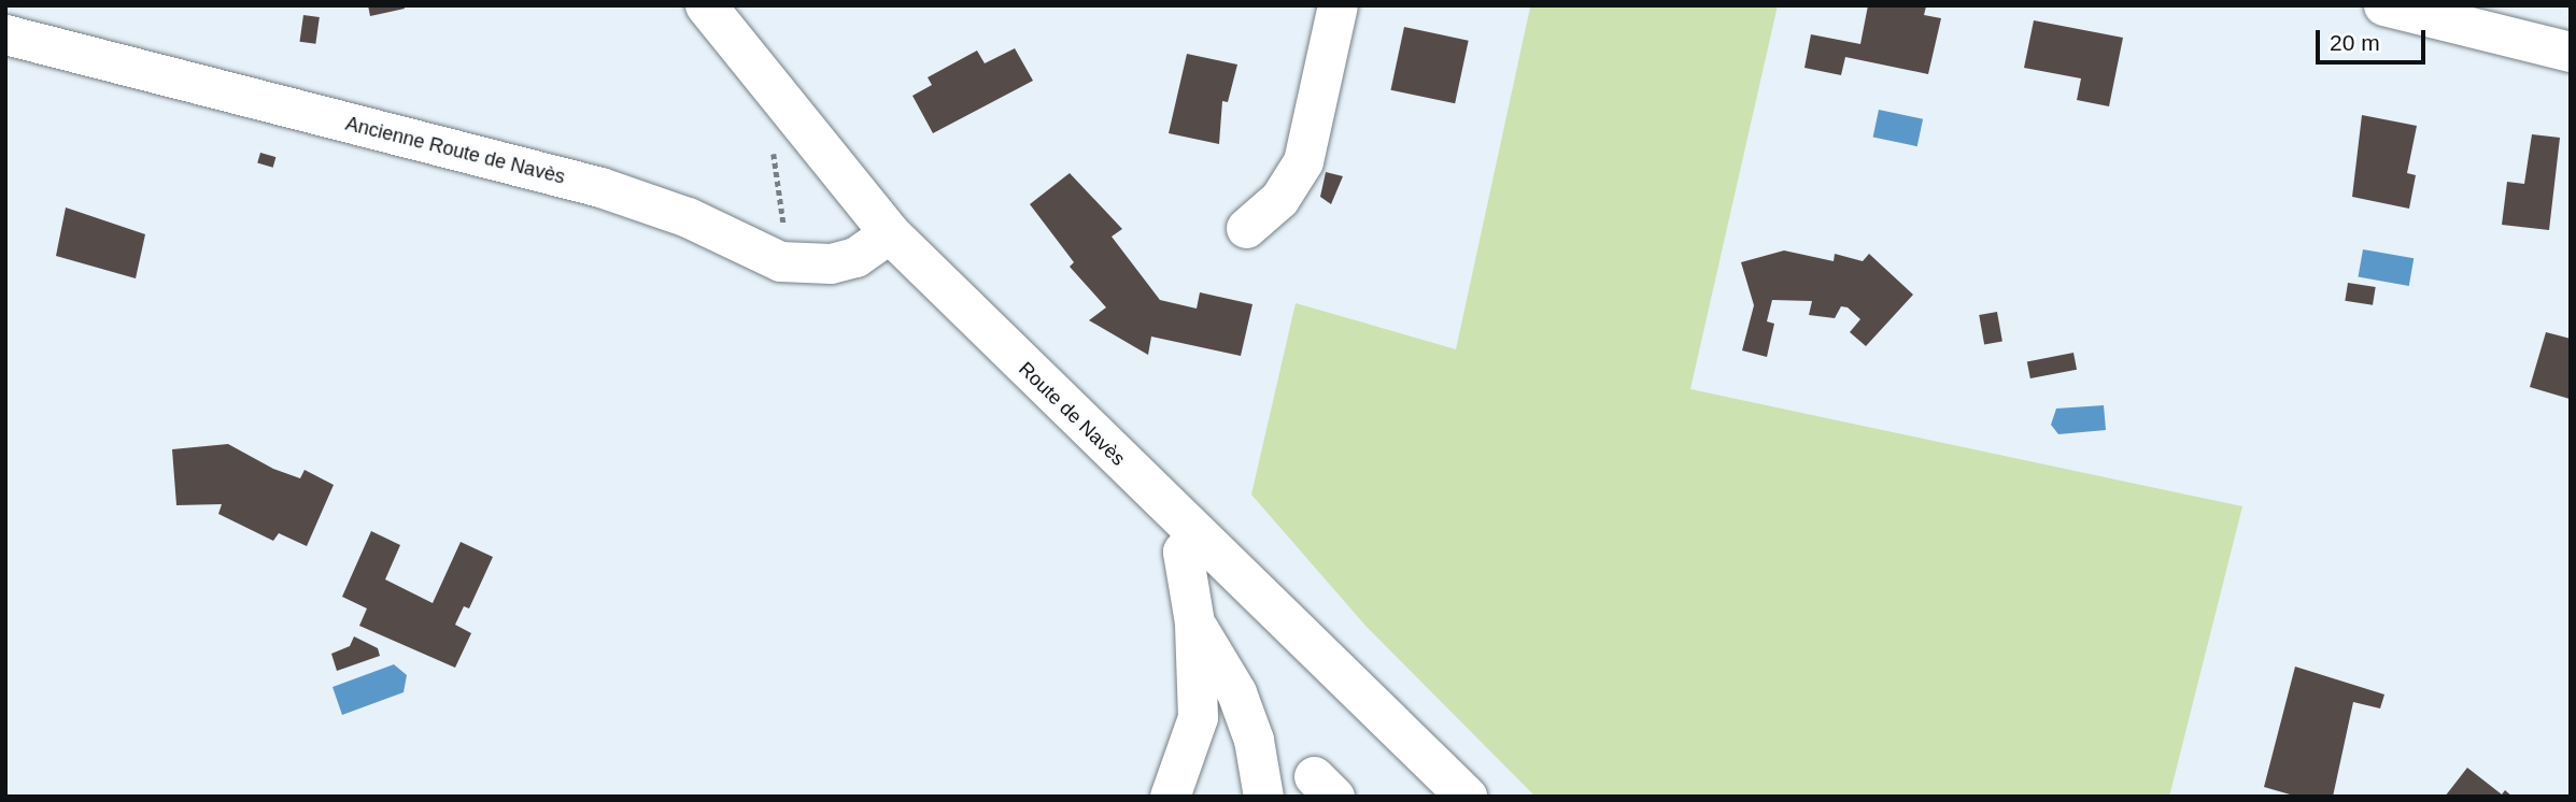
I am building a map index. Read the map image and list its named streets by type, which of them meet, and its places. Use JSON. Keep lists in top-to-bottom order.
{
  "streets": {
    "main road": ["Route de Navès"],
    "street": ["Ancienne Route de Navès"]
  },
  "crossings": [
    ["Ancienne Route de Navès", "Route de Navès"]
  ],
  "scale_bar": "20 m"
}
